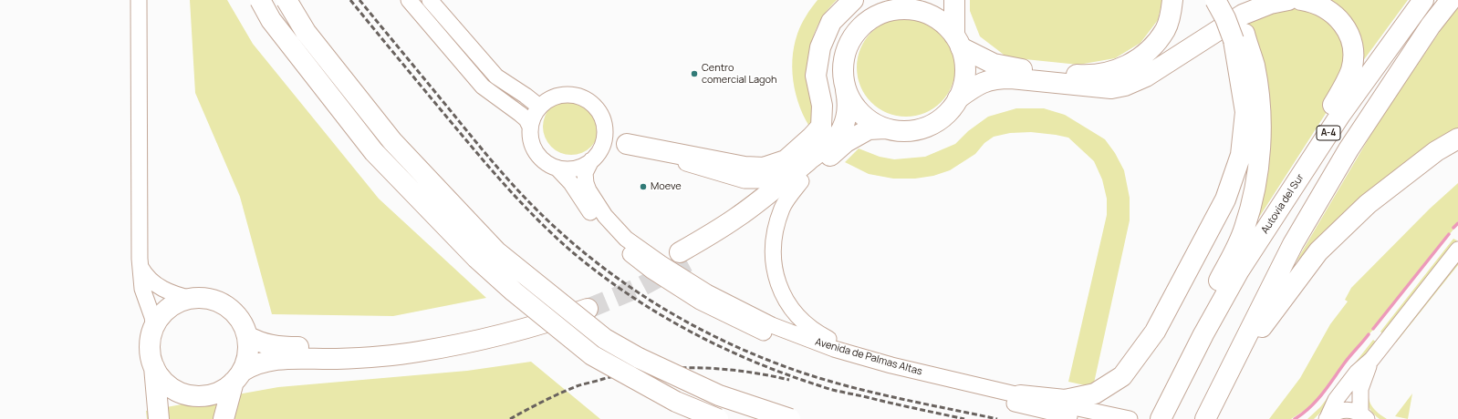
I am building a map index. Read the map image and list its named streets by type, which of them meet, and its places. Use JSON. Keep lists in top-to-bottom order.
{
  "streets": {
    "main road": ["A-4", "Autovía del Sur"],
    "street": ["Avenida de Palmas Altas"]
  },
  "places": ["Centro comercial Lagoh", "Moeve"]
}
